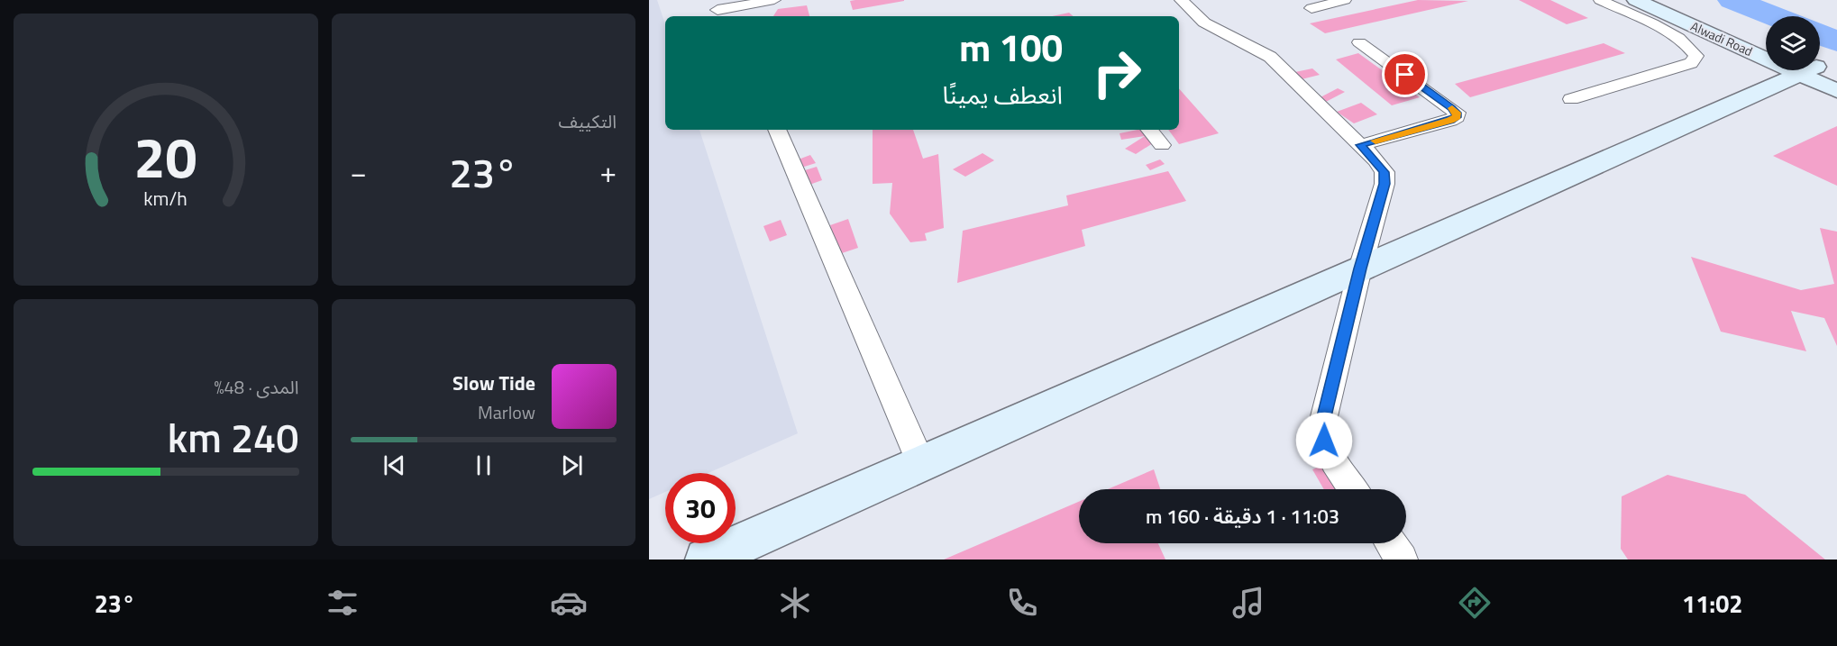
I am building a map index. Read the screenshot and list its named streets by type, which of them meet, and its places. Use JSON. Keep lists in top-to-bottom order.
{
  "streets": {
    "street": ["Alwadi Road"]
  },
  "page": {
    "tile": [
      "التكييف",
      ["المدى · 48%", "240 km"]
    ],
    "turn": ["100 m", "انعطف يمينًا"],
    "heat": ["−", "23°", "+"],
    "song": ["Slow Tide", "Marlow"],
    "limit": "30",
    "trip": "11:03 · 1 دقيقة · 160 m",
    "tabs": ["11:02", "23°"],
    "gauge": ["20", "km/h"]
  }
}
